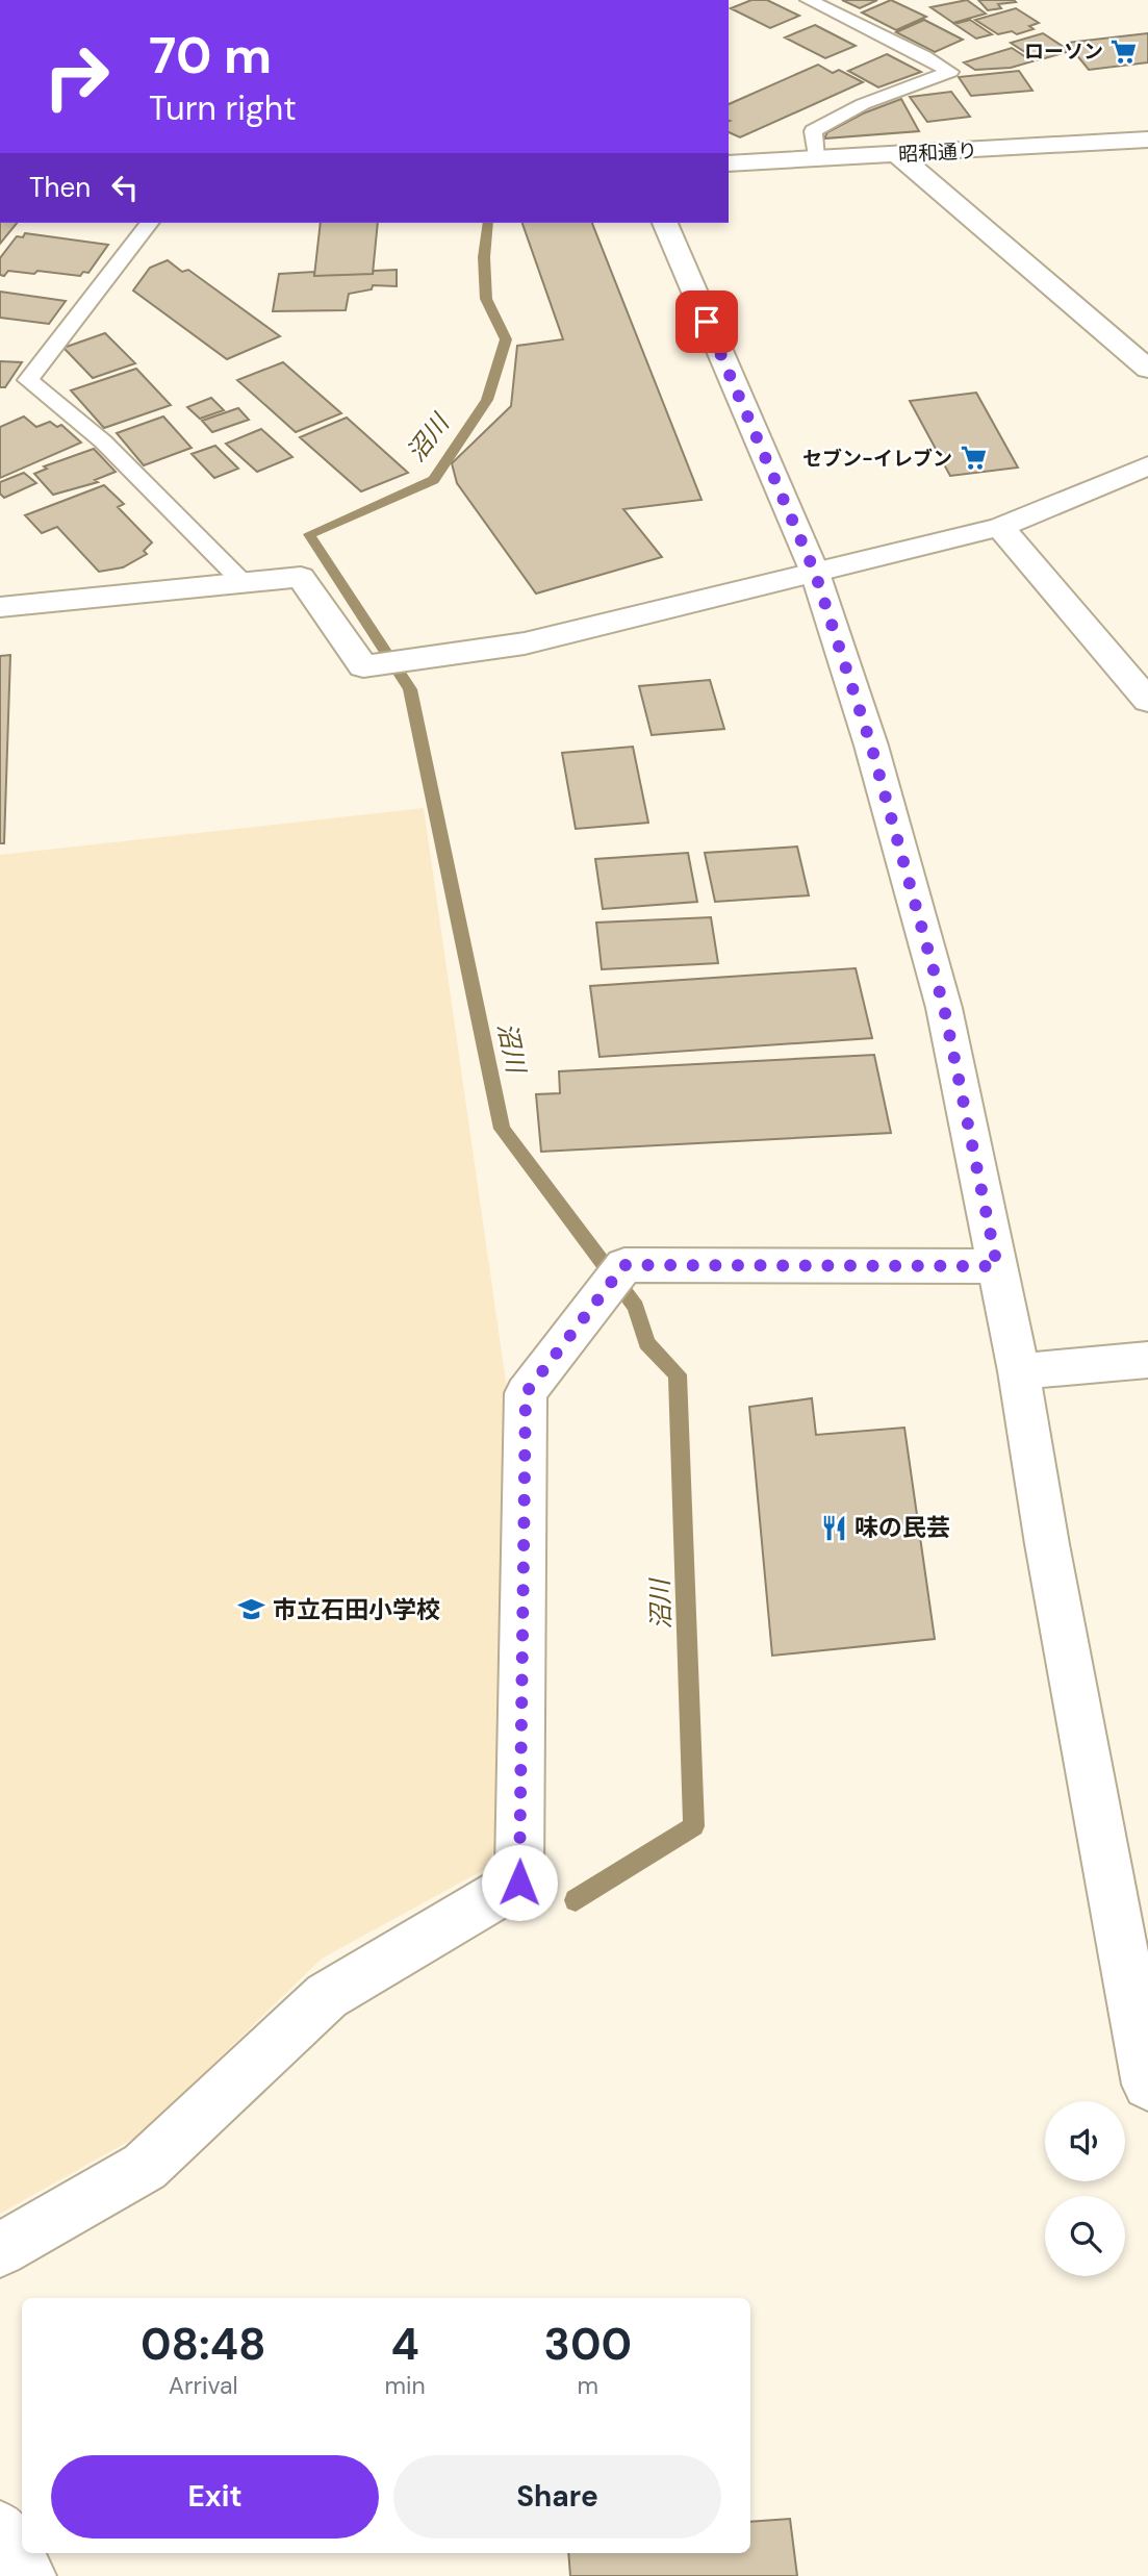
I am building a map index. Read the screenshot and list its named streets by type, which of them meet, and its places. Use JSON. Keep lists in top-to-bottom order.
{
  "streets": {
    "street": ["昭和通り"]
  },
  "water": ["沼川"],
  "places": {
    "supermarket": ["ローソン", "セブン-イレブン"],
    "restaurant": ["味の民芸"],
    "school or university": ["市立石田小学校"]
  },
  "page": {
    "turn": ["70 m", "Turn right"],
    "then": "Then",
    "eta": [
      "08:48",
      "Arrival",
      "4",
      "min",
      "300",
      "m"
    ],
    "buttons": ["Exit", "Share"]
  }
}
